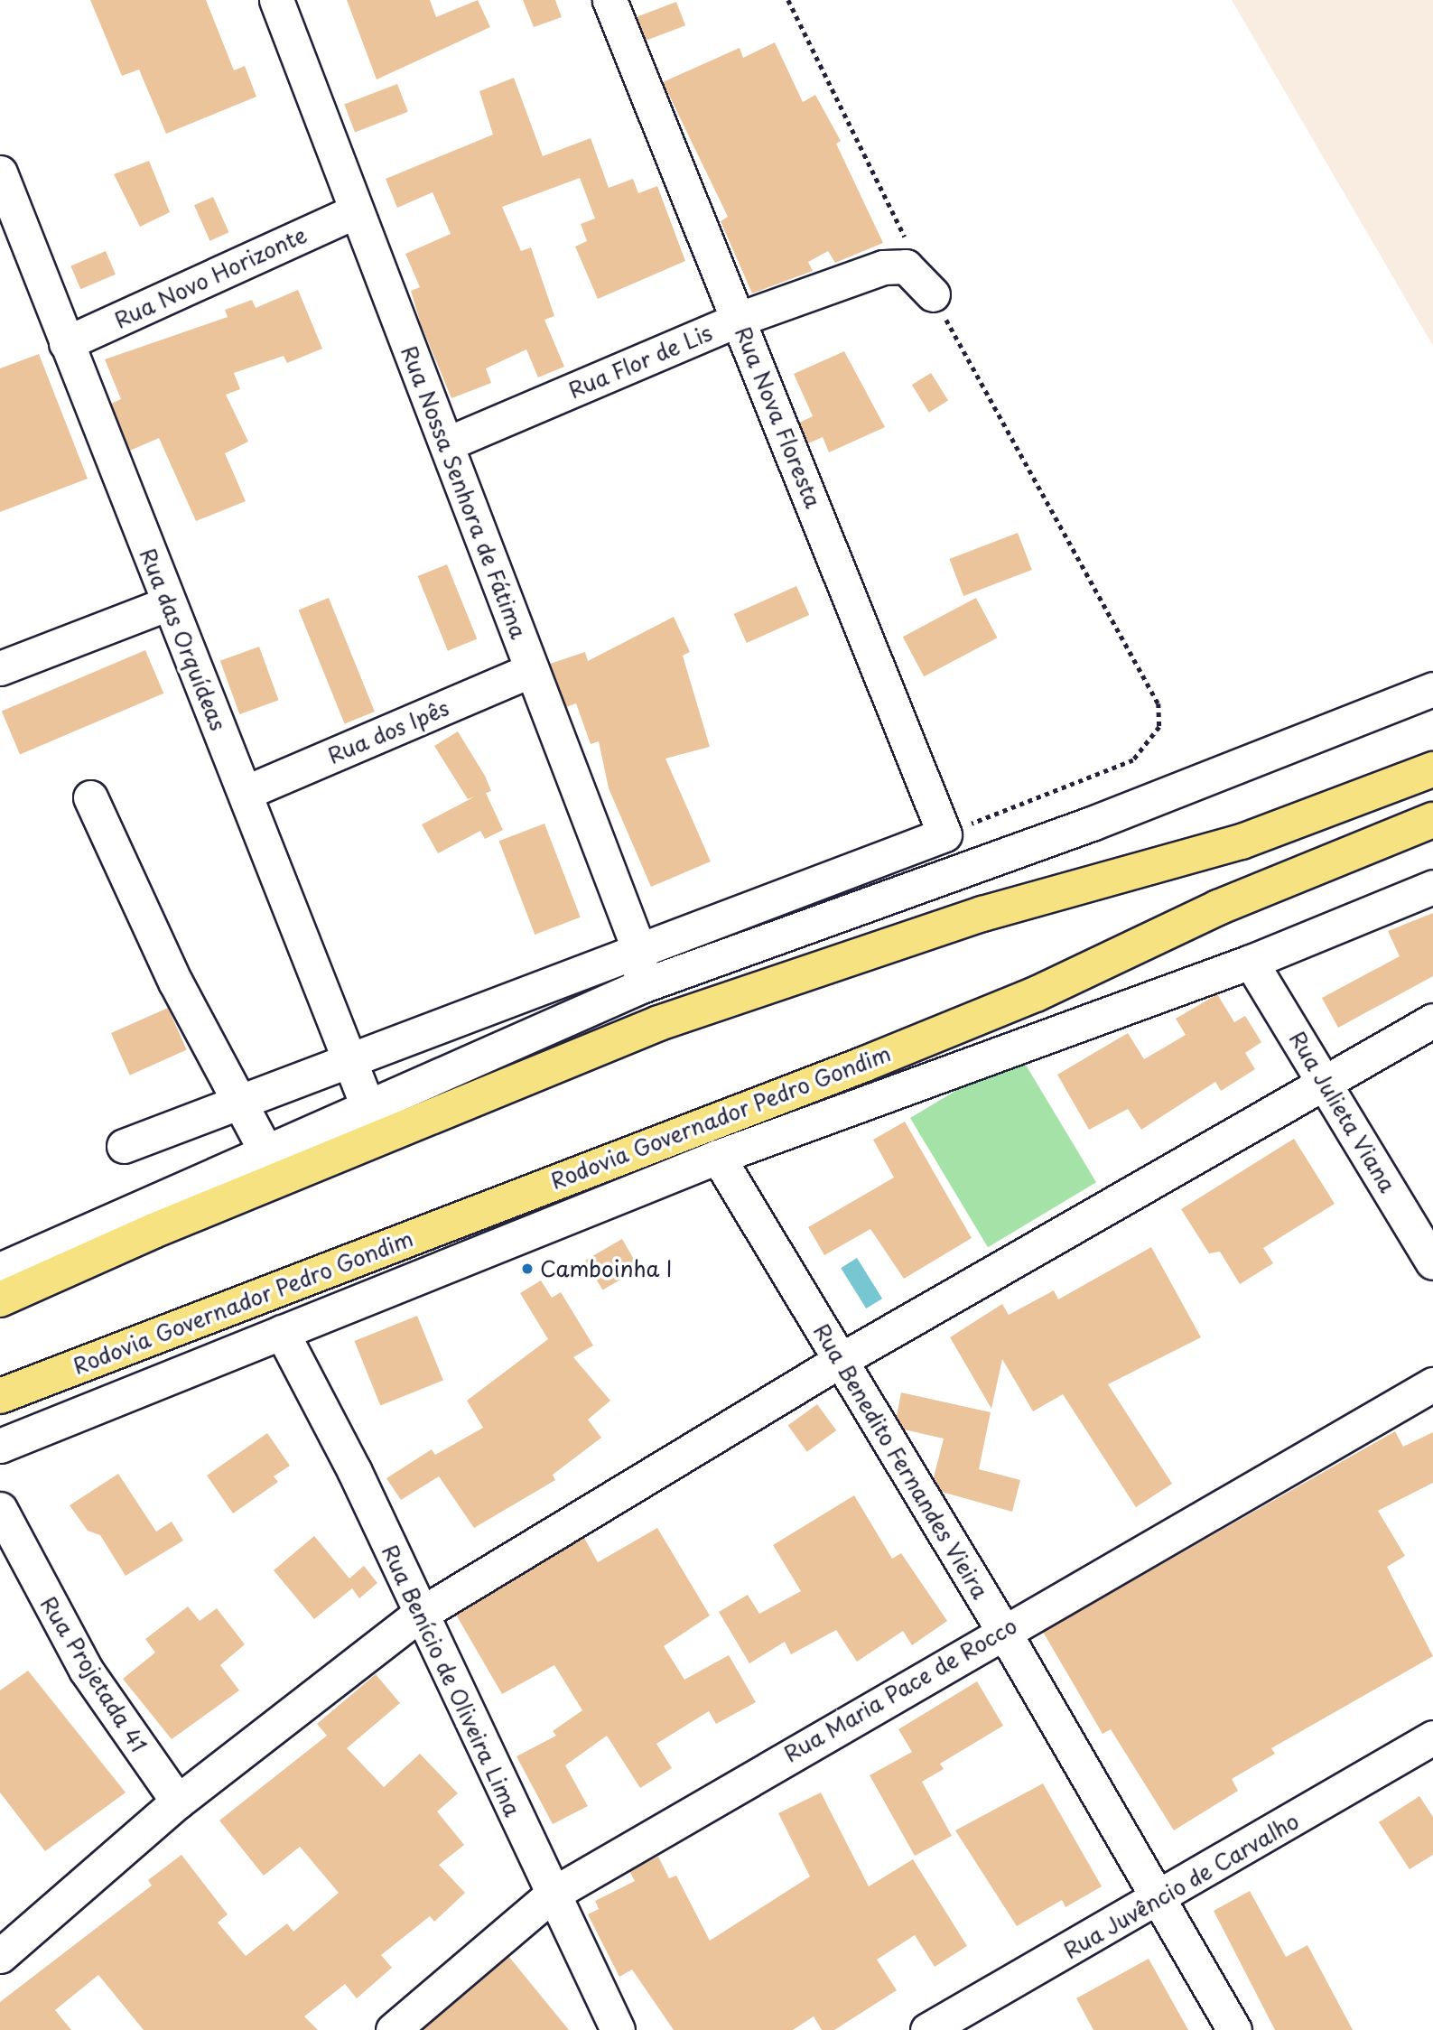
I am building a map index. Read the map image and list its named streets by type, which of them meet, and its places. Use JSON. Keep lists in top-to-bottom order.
{
  "streets": {
    "highway": ["Rodovia Governador Pedro Gondim"],
    "street": [
      "Rua Novo Horizonte",
      "Rua Flor de Lis",
      "Rua Nova Floresta",
      "Rua Nossa Senhora de Fátima",
      "Rua das Orquídeas",
      "Rua dos Ipês",
      "Rua Julieta Viana",
      "Rua Benedito Fernandes Vieira",
      "Rua Projetada 41",
      "Rua Benício de Oliveira Lima",
      "Rua Maria Pace de Rocco",
      "Rua Juvêncio de Carvalho"
    ]
  },
  "crossings": [
    ["Rua Novo Horizonte", "Rua Nossa Senhora de Fátima"],
    ["Rua Novo Horizonte", "Rua das Orquídeas"],
    ["Rua Flor de Lis", "Rua Nova Floresta"],
    ["Rua Flor de Lis", "Rua Nossa Senhora de Fátima"],
    ["Rua Nossa Senhora de Fátima", "Rua dos Ipês"],
    ["Rua das Orquídeas", "Rua dos Ipês"],
    ["Rua Benedito Fernandes Vieira", "Rua Maria Pace de Rocco"],
    ["Rua Benedito Fernandes Vieira", "Rua Juvêncio de Carvalho"],
    ["Rua Benício de Oliveira Lima", "Rua Maria Pace de Rocco"]
  ],
  "places": ["Camboinha I"]
}
